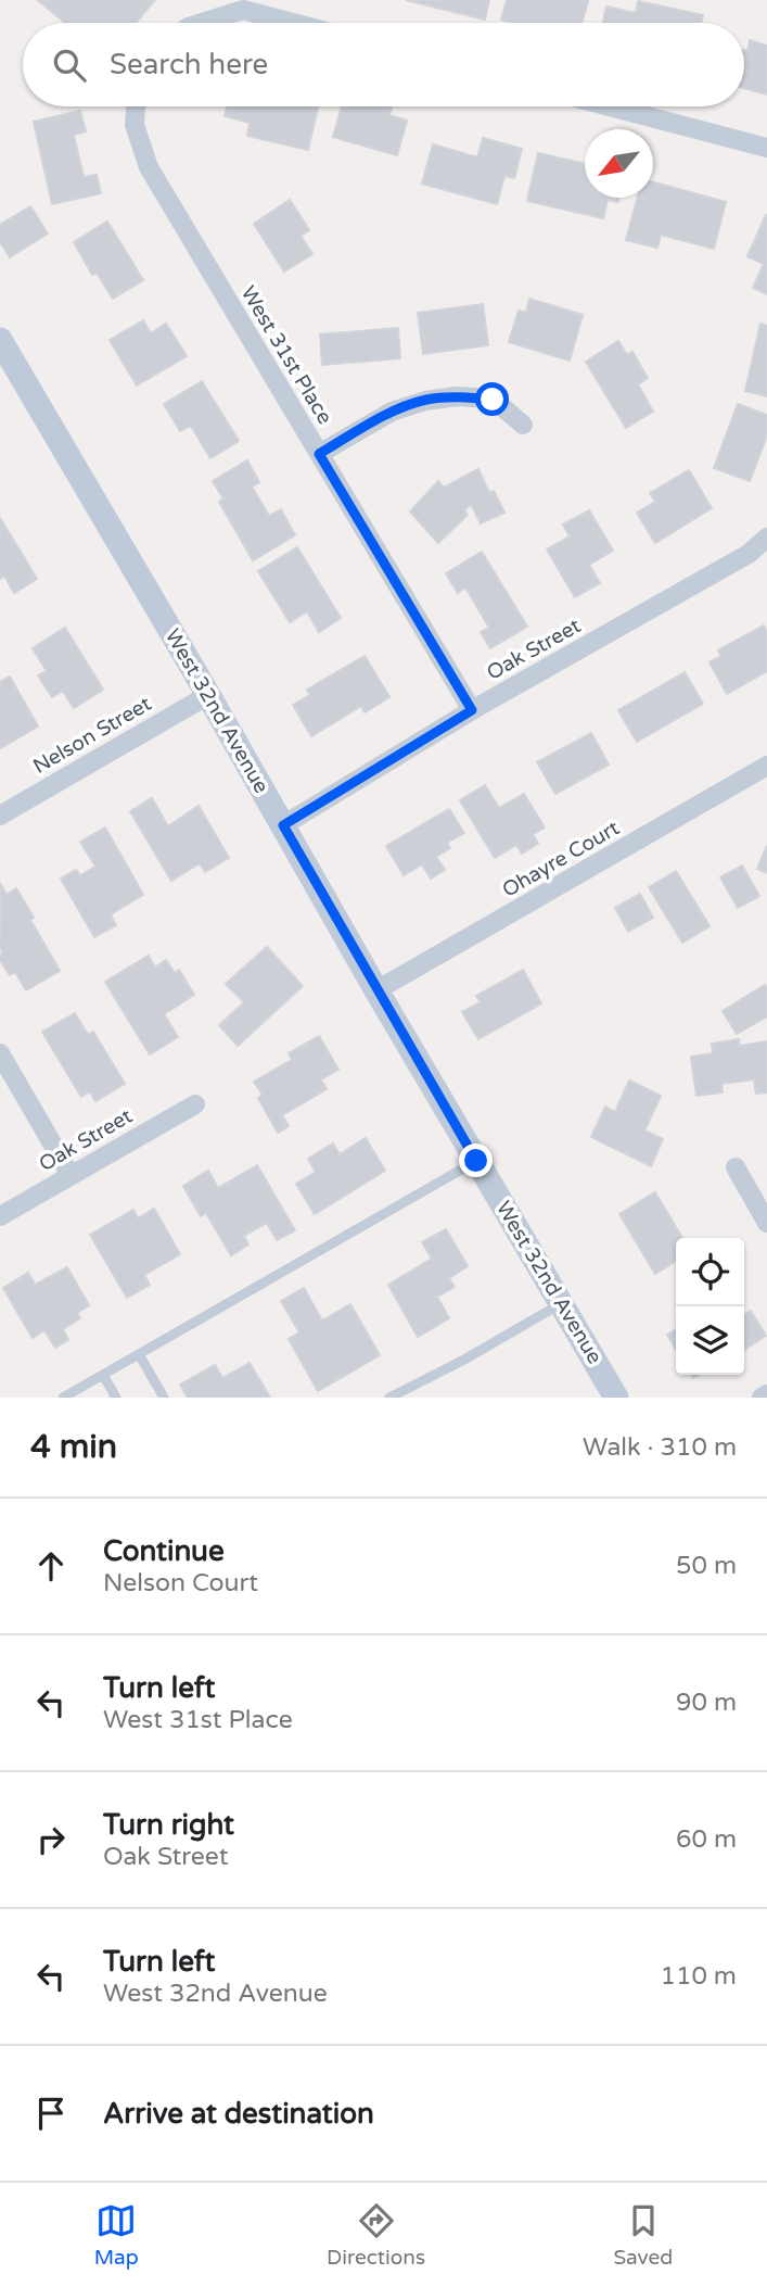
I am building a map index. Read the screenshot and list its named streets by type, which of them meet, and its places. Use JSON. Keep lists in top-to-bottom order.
{
  "streets": {
    "street": [
      "West 31st Place",
      "Oak Street",
      "West 32nd Avenue",
      "Nelson Street",
      "Ohayre Court"
    ]
  },
  "crossings": [
    ["West 31st Place", "Oak Street"],
    ["Oak Street", "West 32nd Avenue"],
    ["West 32nd Avenue", "Nelson Street"],
    ["West 32nd Avenue", "Ohayre Court"]
  ],
  "north": "bottom left",
  "page": {
    "search": "Search here",
    "heading": ["4 min", "Walk · 310 m"],
    "list": [
      ["Continue", "Nelson Court", "50 m"],
      ["Turn left", "West 31st Place", "90 m"],
      ["Turn right", "Oak Street", "60 m"],
      ["Turn left", "West 32nd Avenue", "110 m"],
      "Arrive at destination"
    ],
    "nav": ["Map", "Directions", "Saved"]
  }
}
